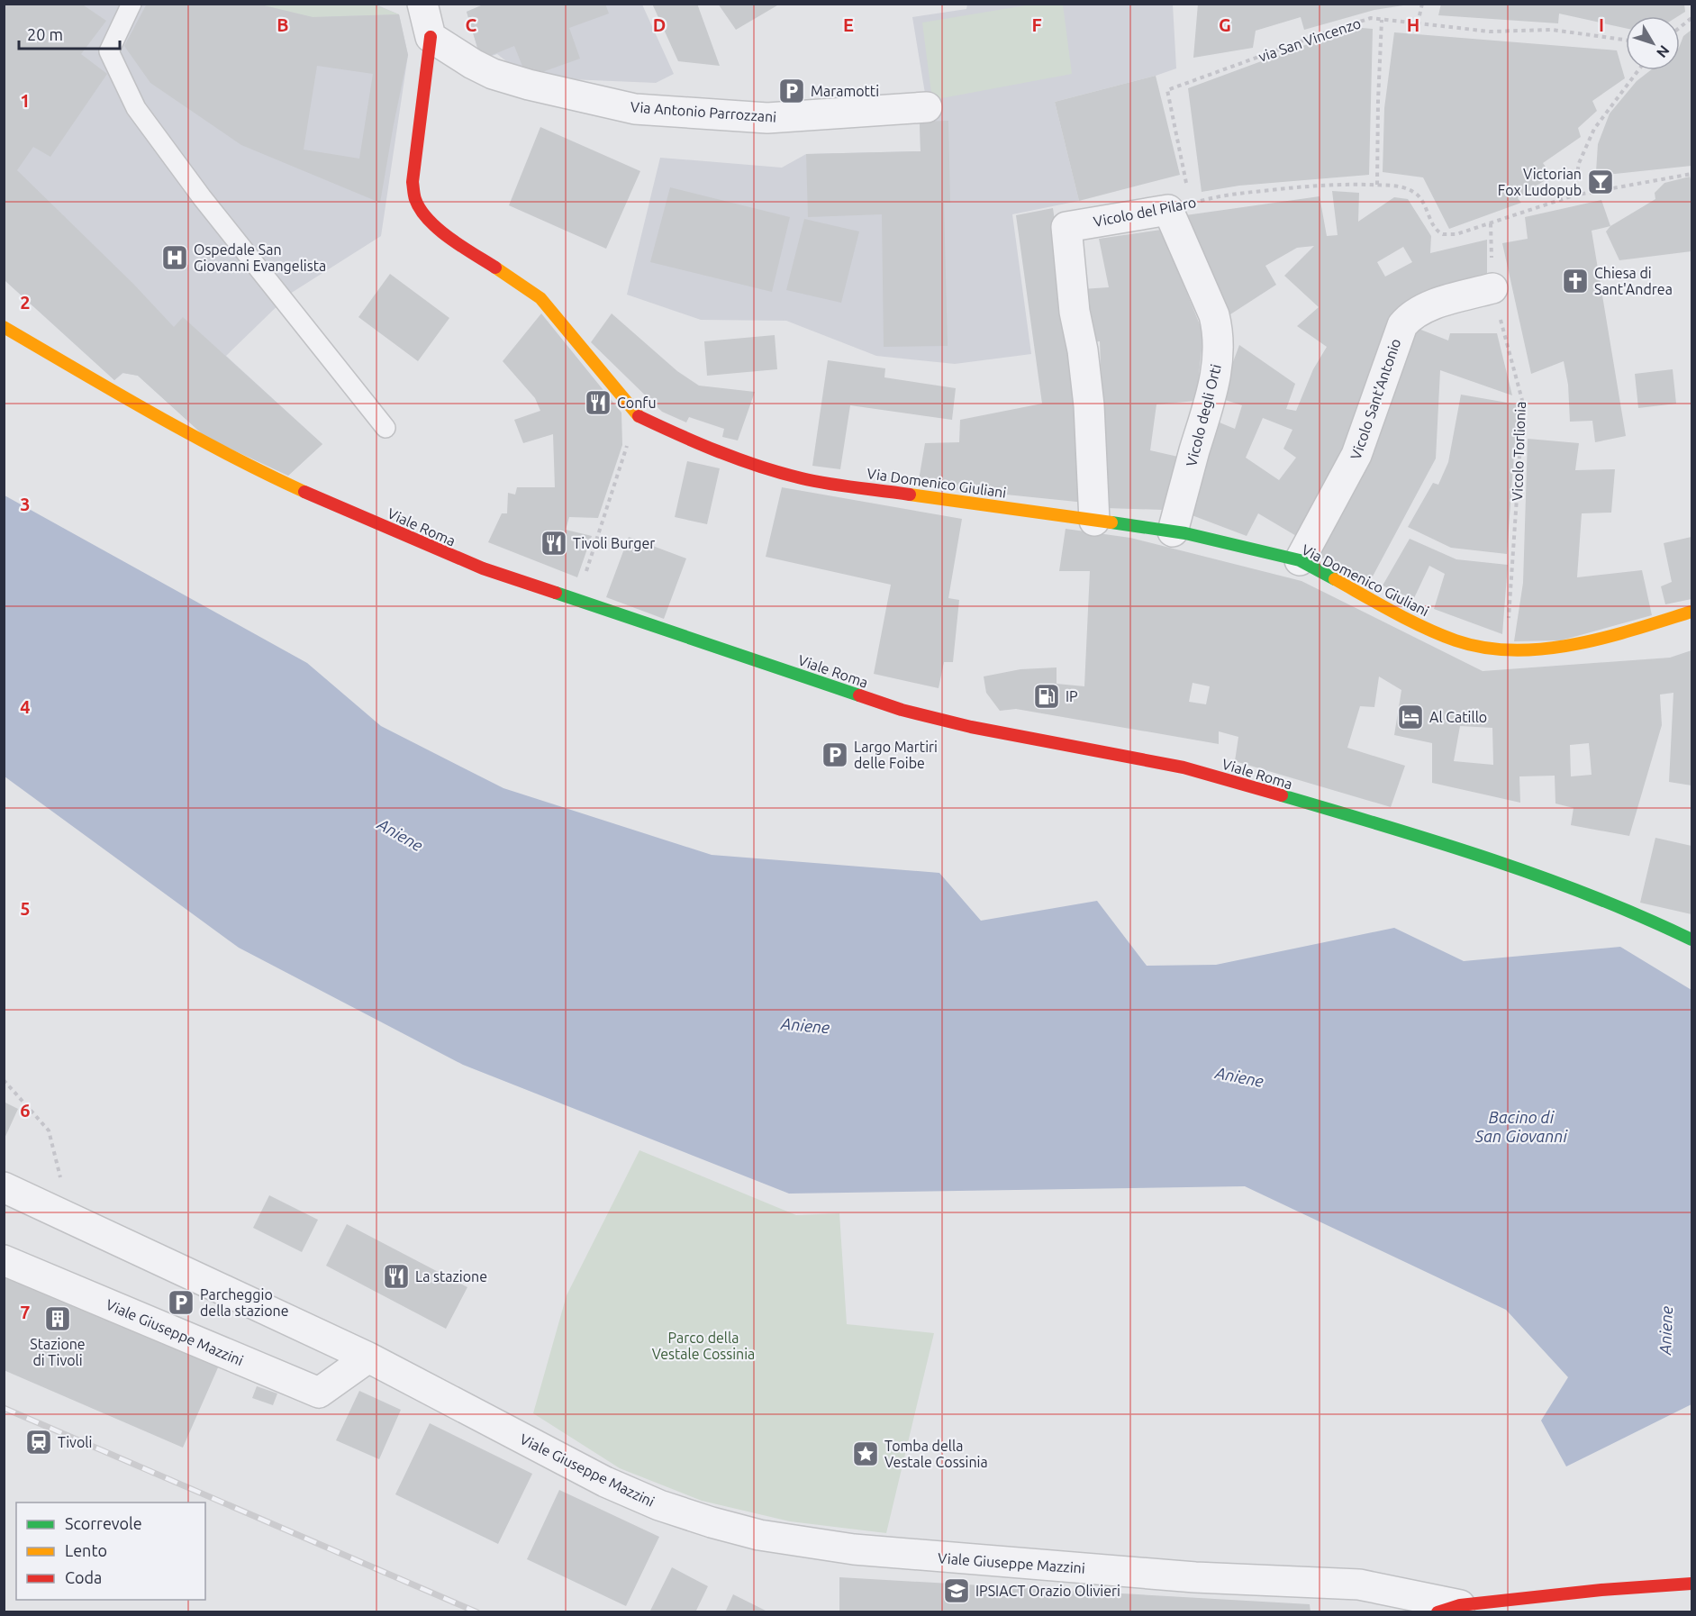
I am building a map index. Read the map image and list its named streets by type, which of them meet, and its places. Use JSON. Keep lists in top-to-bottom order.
{
  "streets": {
    "main road": ["Via Domenico Giuliani", "Viale Roma", "Viale Giuseppe Mazzini"],
    "street": [
      "Via Antonio Parrozzani",
      "Vicolo del Pilaro",
      "Vicolo Sant'Antonio",
      "Vicolo degli Orti"
    ],
    "path": ["via San Vincenzo", "Vicolo Torlionia"]
  },
  "crossings": [
    ["via San Vincenzo", "Vicolo del Pilaro"],
    ["via San Vincenzo", "Vicolo degli Orti"],
    ["Via Antonio Parrozzani", "Via Domenico Giuliani"],
    ["Vicolo del Pilaro", "Vicolo degli Orti"],
    ["Vicolo del Pilaro", "Vicolo Torlionia"],
    ["Vicolo del Pilaro", "Via Domenico Giuliani"],
    ["Vicolo Sant'Antonio", "Vicolo Torlionia"],
    ["Vicolo Sant'Antonio", "Via Domenico Giuliani"],
    ["Vicolo degli Orti", "Via Domenico Giuliani"],
    ["Vicolo Torlionia", "Via Domenico Giuliani"]
  ],
  "water": ["Aniene", "Bacino di San Giovanni"],
  "parks": ["Parco della Vestale Cossinia"],
  "places": {
    "parking": ["Maramotti", "Largo Martiri delle Foibe", "Parcheggio della stazione"],
    "bar": ["Victorian Fox Ludopub"],
    "hospital": ["Ospedale San Giovanni Evangelista"],
    "church": ["Chiesa di Sant'Andrea"],
    "restaurant": ["Confu", "Tivoli Burger", "La stazione"],
    "fuel station": ["IP"],
    "hotel": ["Al Catillo"],
    "building": ["Stazione di Tivoli"],
    "station": ["Tivoli"],
    "place": ["Tomba della Vestale Cossinia"],
    "school or university": ["IPSIACT Orazio Olivieri"]
  },
  "legend": ["Scorrevole", "Lento", "Coda"],
  "scale_bar": "20 m",
  "north": "bottom right",
  "grid": {
    "columns": [
      "B",
      "C",
      "D",
      "E",
      "F",
      "G",
      "H",
      "I"
    ],
    "rows": [
      "1",
      "2",
      "3",
      "4",
      "5",
      "6",
      "7"
    ]
  }
}
